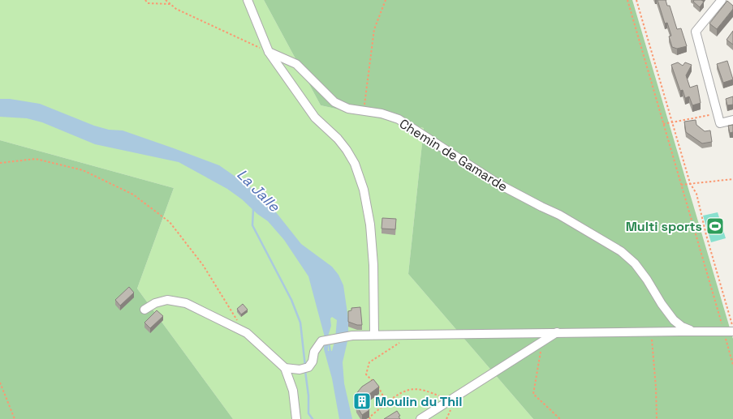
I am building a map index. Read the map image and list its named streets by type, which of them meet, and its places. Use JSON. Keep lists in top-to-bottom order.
{
  "streets": {
    "street": ["Chemin de Gamarde"]
  },
  "water": ["La Jalle"],
  "places": {
    "sports": ["Multi sports"],
    "building": ["Moulin du Thil"]
  }
}
